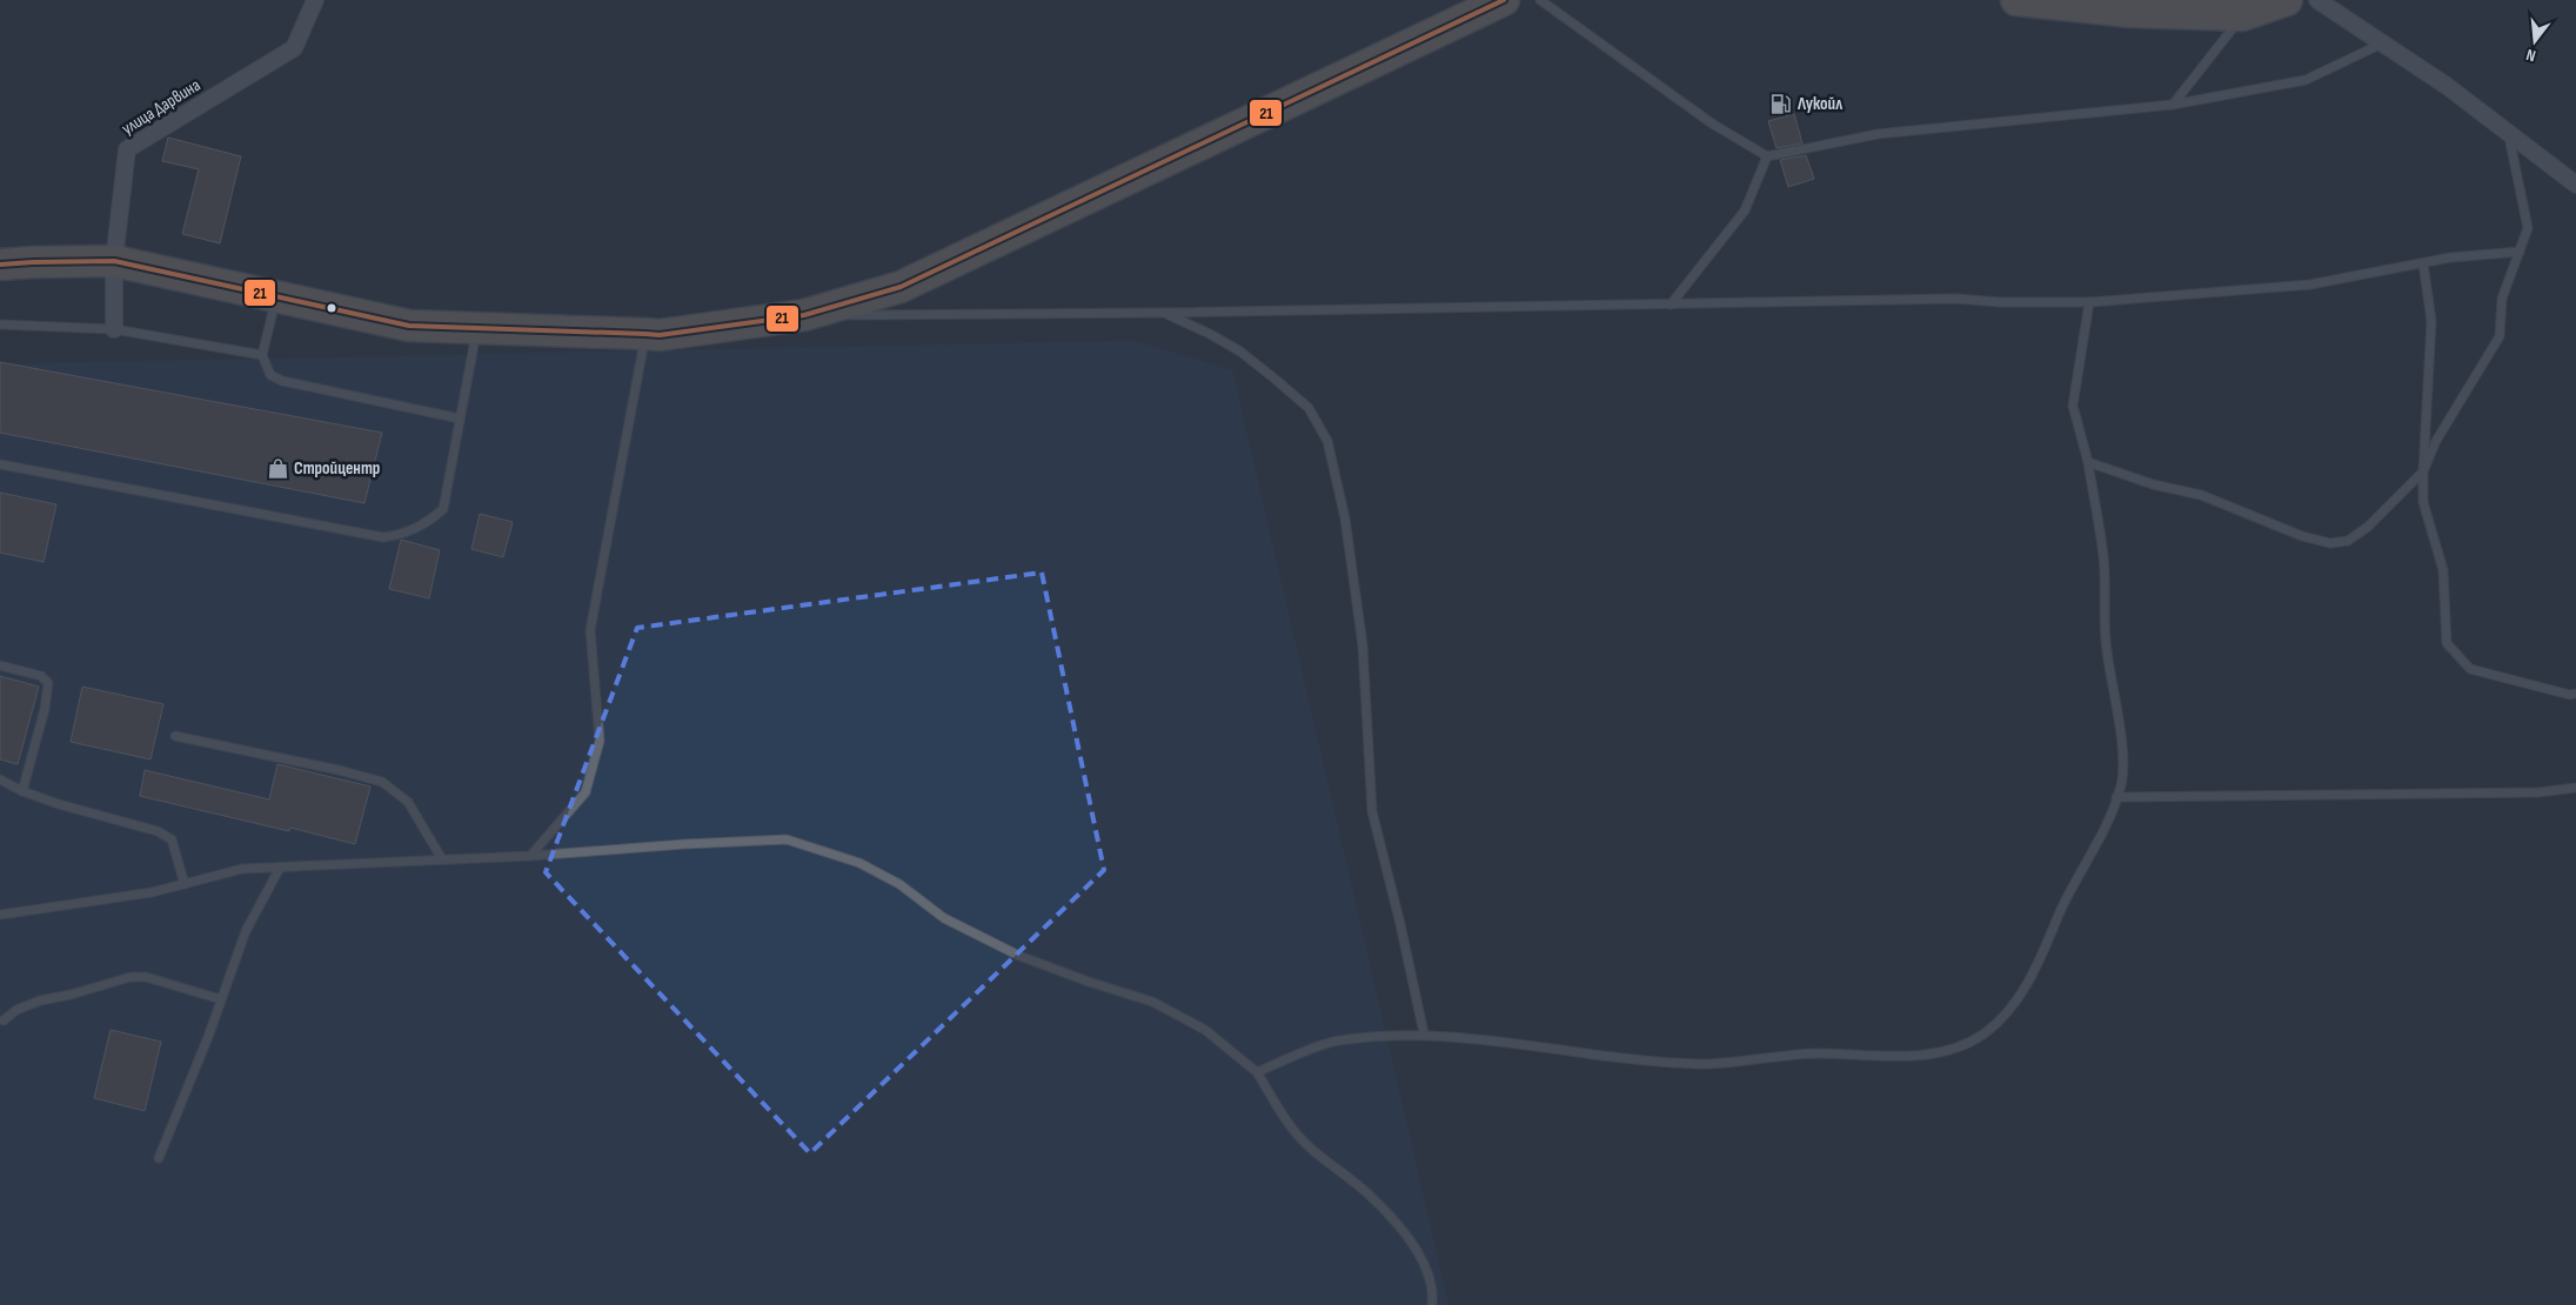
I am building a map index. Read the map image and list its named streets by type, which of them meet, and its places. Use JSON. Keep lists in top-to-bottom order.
{
  "streets": {
    "street": ["улица Дарвина"]
  },
  "places": {
    "fuel station": ["Лукойл"],
    "shop": ["Стройцентр"]
  },
  "lines": ["transit line 21"],
  "north": "bottom"
}
